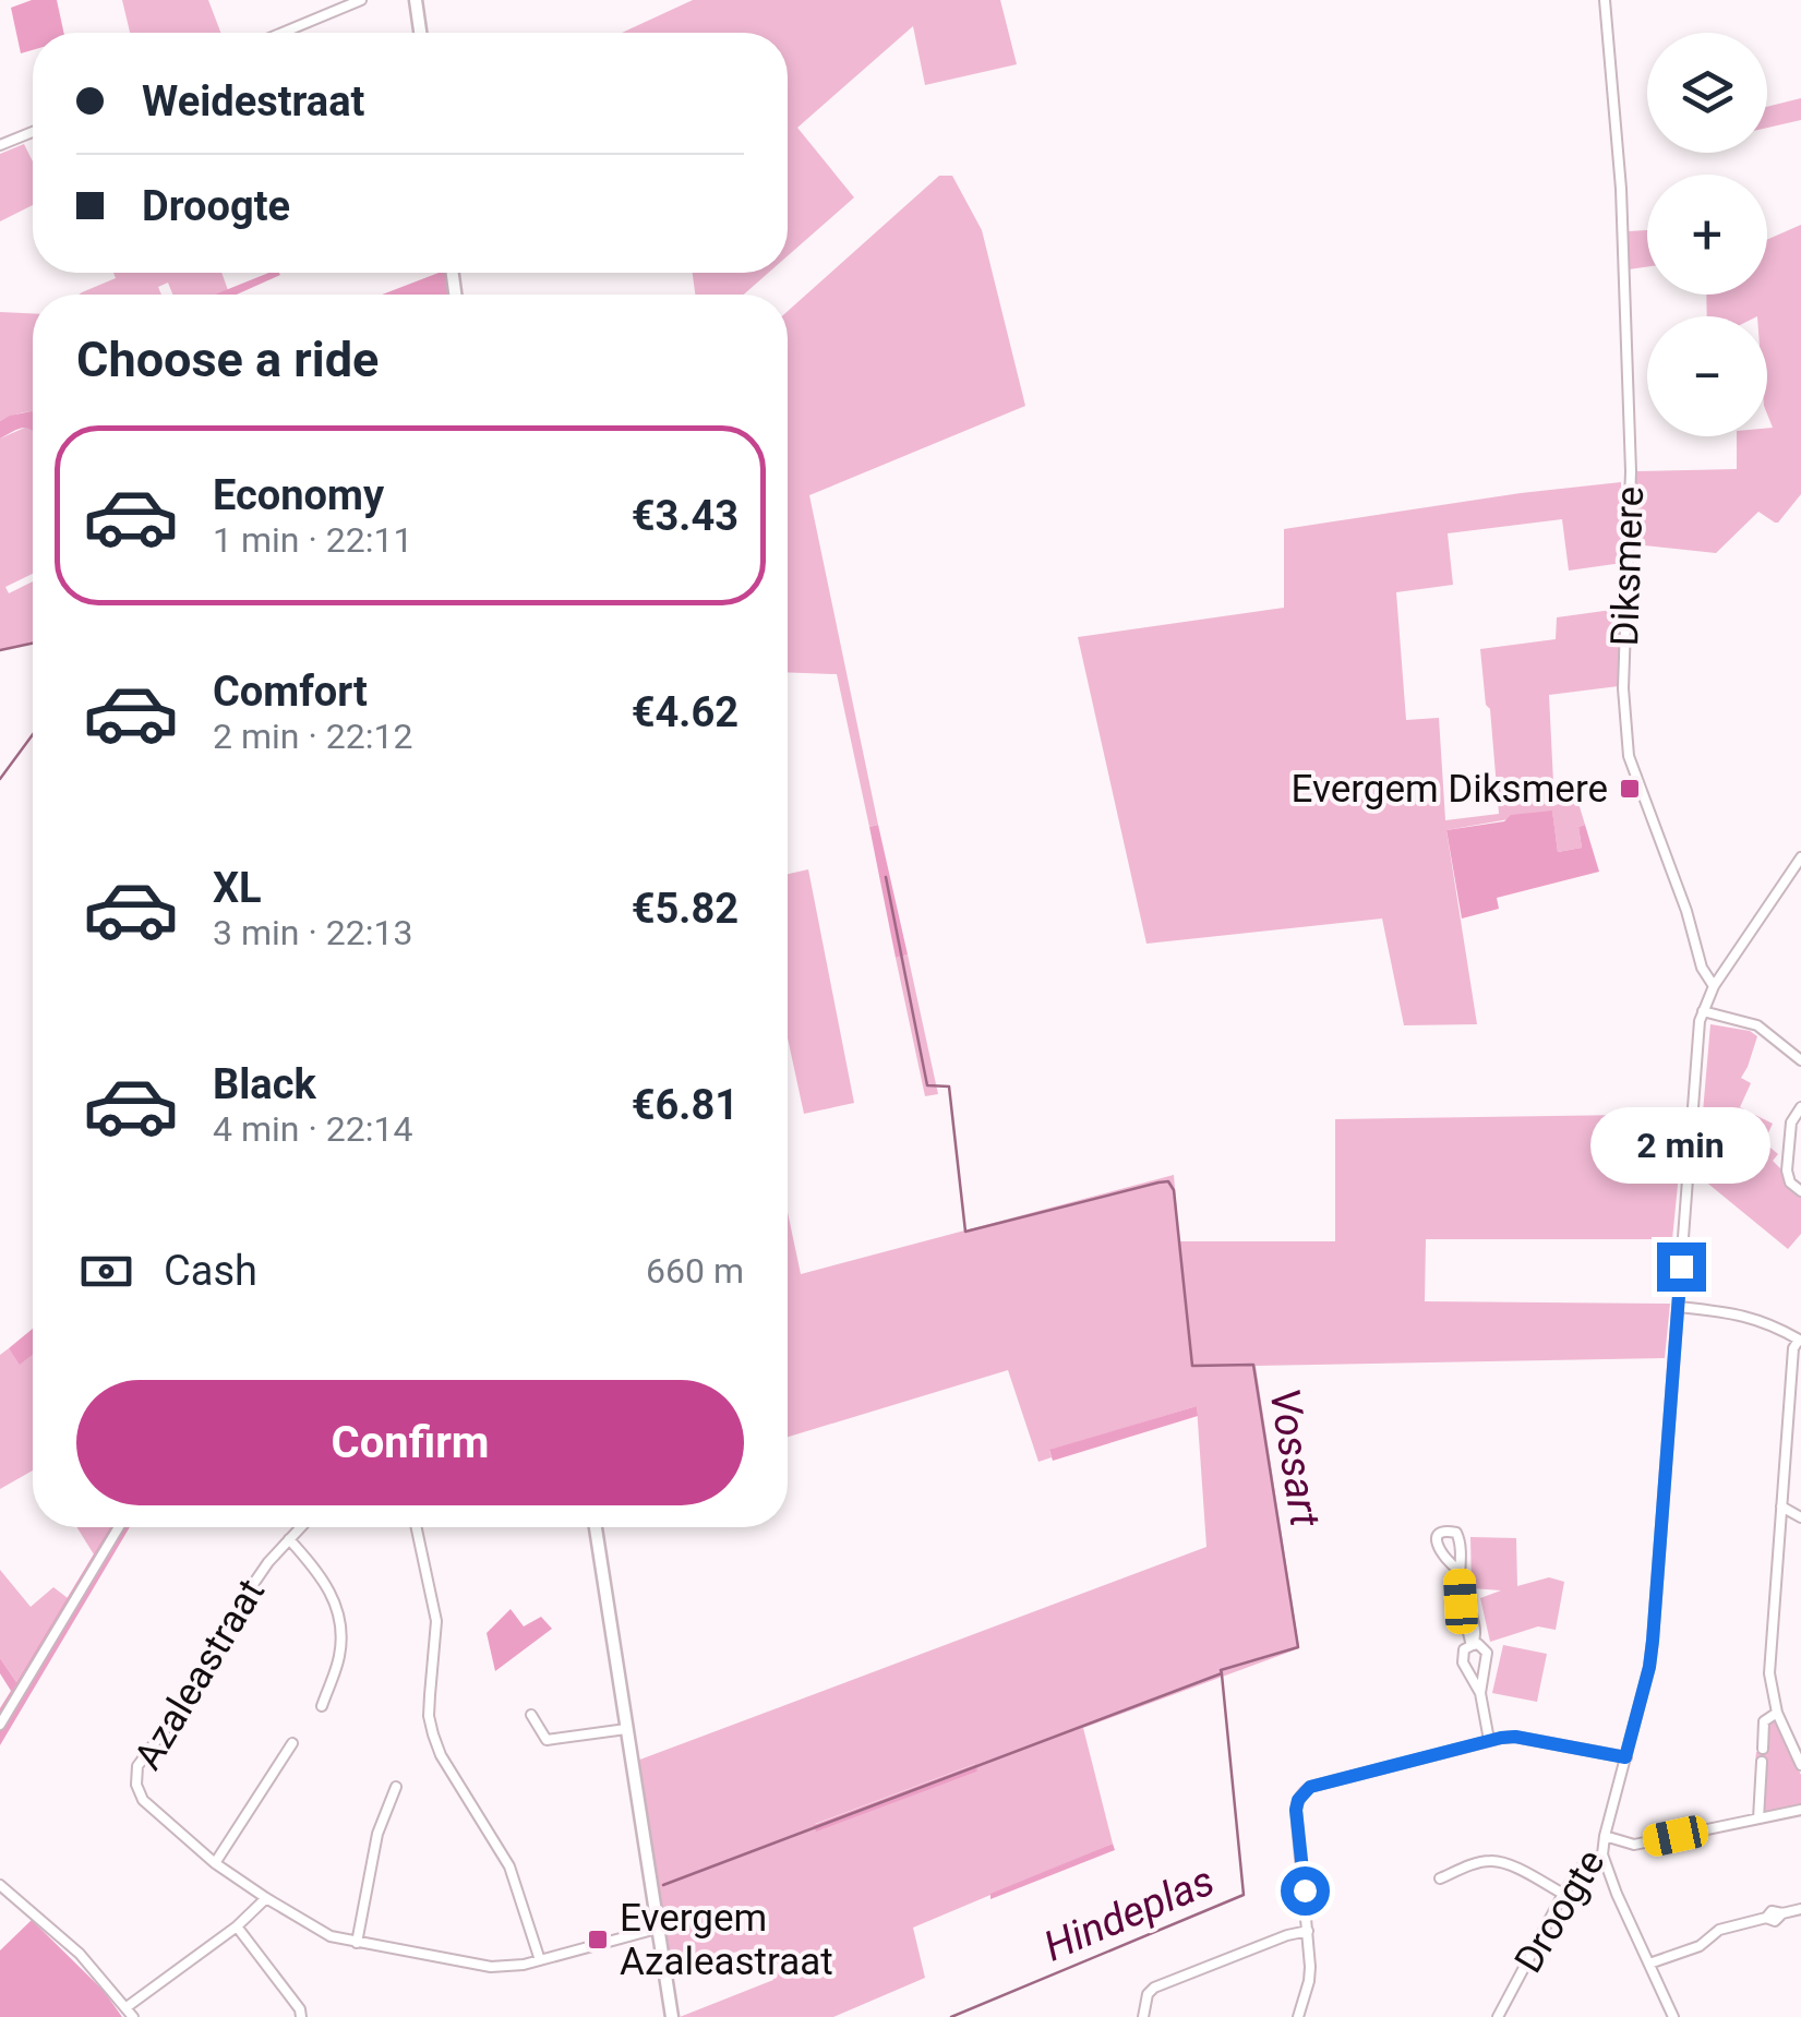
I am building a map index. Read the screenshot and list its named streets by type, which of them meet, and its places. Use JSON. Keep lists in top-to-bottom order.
{
  "streets": {
    "street": ["Diksmere", "Azaleastraat", "Droogte"]
  },
  "crossings": [
    ["Diksmere", "Droogte"]
  ],
  "water": ["Vossart", "Hindeplas"],
  "places": {
    "transit": ["Evergem Diksmere", "Evergem Azaleastraat"]
  },
  "page": {
    "map_buttons": ["+", "−"],
    "banner": ["Weidestraat", "Droogte"],
    "heading": "Choose a ride",
    "list": [
      {
        "name": "Economy",
        "note": "1 min · 22:11",
        "value": "€3.43"
      },
      {
        "name": "Comfort",
        "note": "2 min · 22:12",
        "value": "€4.62"
      },
      {
        "name": "XL",
        "note": "3 min · 22:13",
        "value": "€5.82"
      },
      {
        "name": "Black",
        "note": "4 min · 22:14",
        "value": "€6.81"
      }
    ],
    "bubble": "2 min",
    "pay": ["Cash", "660 m"],
    "buttons": "Confirm"
  }
}
